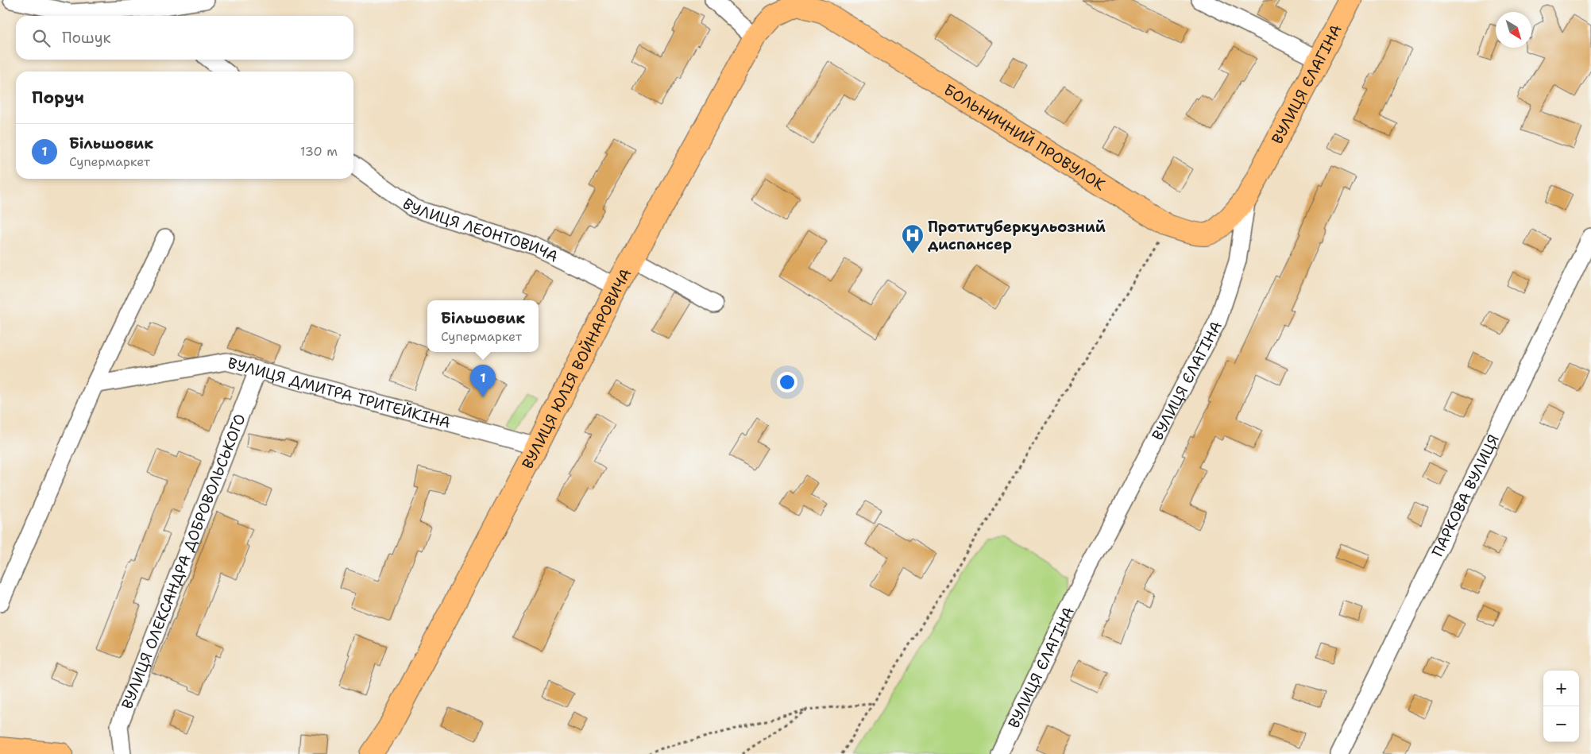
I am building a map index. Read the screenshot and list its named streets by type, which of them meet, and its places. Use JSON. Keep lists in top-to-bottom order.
{
  "streets": {
    "main road": ["ВУЛИЦЯ ЄЛАГІНА", "БОЛЬНИЧНИЙ ПРОВУЛОК", "ВУЛИЦЯ ЮЛІЯ ВОЙНАРОВИЧА"],
    "street": [
      "ВУЛИЦЯ ЛЕОНТОВИЧА",
      "ВУЛИЦЯ ДМИТРА ТРИТЕЙКІНА",
      "ПАРКОВА ВУЛИЦЯ",
      "ВУЛИЦЯ ОЛЕКСАНДРА ДОБРОВОЛЬСЬКОГО"
    ]
  },
  "crossings": [
    ["ВУЛИЦЯ ЄЛАГІНА", "БОЛЬНИЧНИЙ ПРОВУЛОК"],
    ["БОЛЬНИЧНИЙ ПРОВУЛОК", "ВУЛИЦЯ ЮЛІЯ ВОЙНАРОВИЧА"],
    ["ВУЛИЦЯ ЛЕОНТОВИЧА", "ВУЛИЦЯ ЮЛІЯ ВОЙНАРОВИЧА"],
    ["ВУЛИЦЯ ЮЛІЯ ВОЙНАРОВИЧА", "ВУЛИЦЯ ДМИТРА ТРИТЕЙКІНА"],
    ["ВУЛИЦЯ ДМИТРА ТРИТЕЙКІНА", "ВУЛИЦЯ ОЛЕКСАНДРА ДОБРОВОЛЬСЬКОГО"]
  ],
  "places": {
    "hospital": ["Протитуберкульозний диспансер"]
  },
  "north": "bottom right",
  "page": {
    "search": "Пошук",
    "heading": "Поруч",
    "list": [
      {
        "mark": "1",
        "name": "Більшовик",
        "note": "Супермаркет",
        "value": "130 m"
      }
    ],
    "popup": ["Більшовик", "Супермаркет"],
    "pins": "1",
    "map_buttons": ["+", "−"]
  }
}
